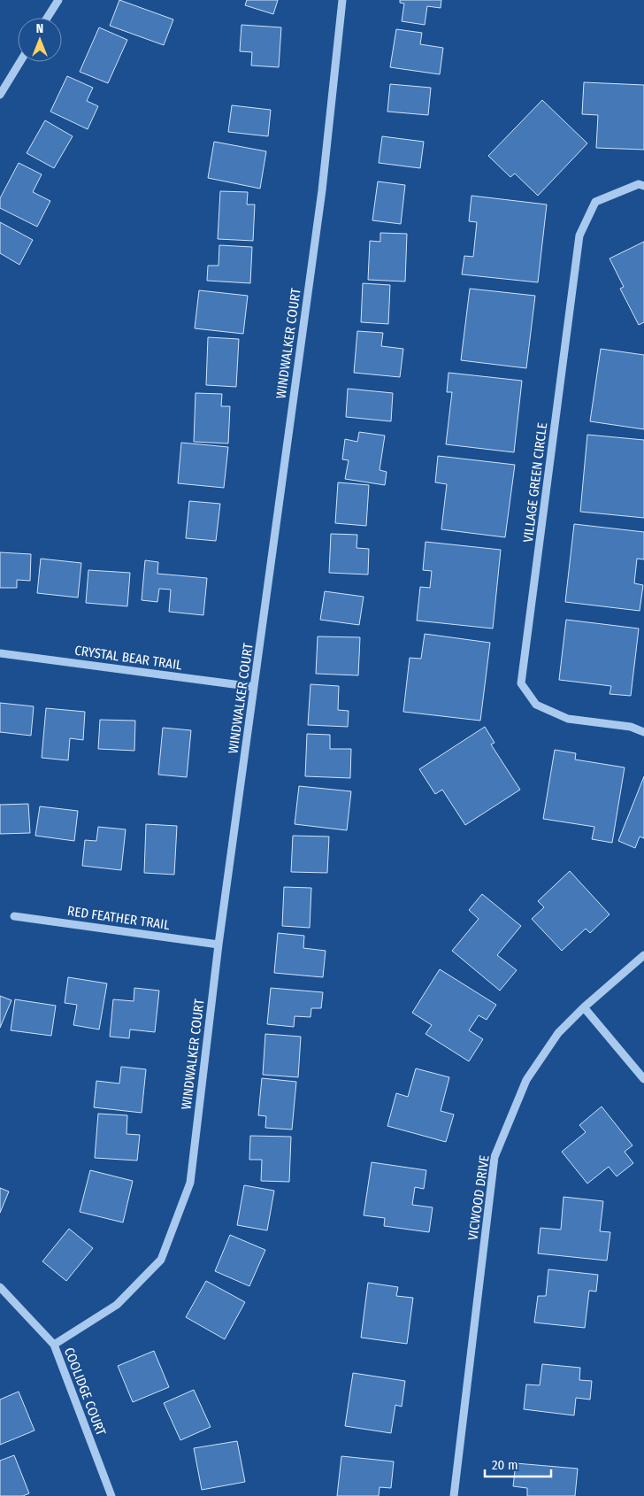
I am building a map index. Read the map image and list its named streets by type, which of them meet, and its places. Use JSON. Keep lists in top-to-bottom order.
{
  "streets": {
    "street": [
      "WINDWALKER COURT",
      "VILLAGE GREEN CIRCLE",
      "CRYSTAL BEAR TRAIL",
      "RED FEATHER TRAIL",
      "VICWOOD DRIVE",
      "COOLIDGE COURT"
    ]
  },
  "crossings": [
    ["WINDWALKER COURT", "CRYSTAL BEAR TRAIL"],
    ["WINDWALKER COURT", "RED FEATHER TRAIL"],
    ["WINDWALKER COURT", "COOLIDGE COURT"]
  ],
  "scale_bar": "20 m",
  "north": "top"
}
